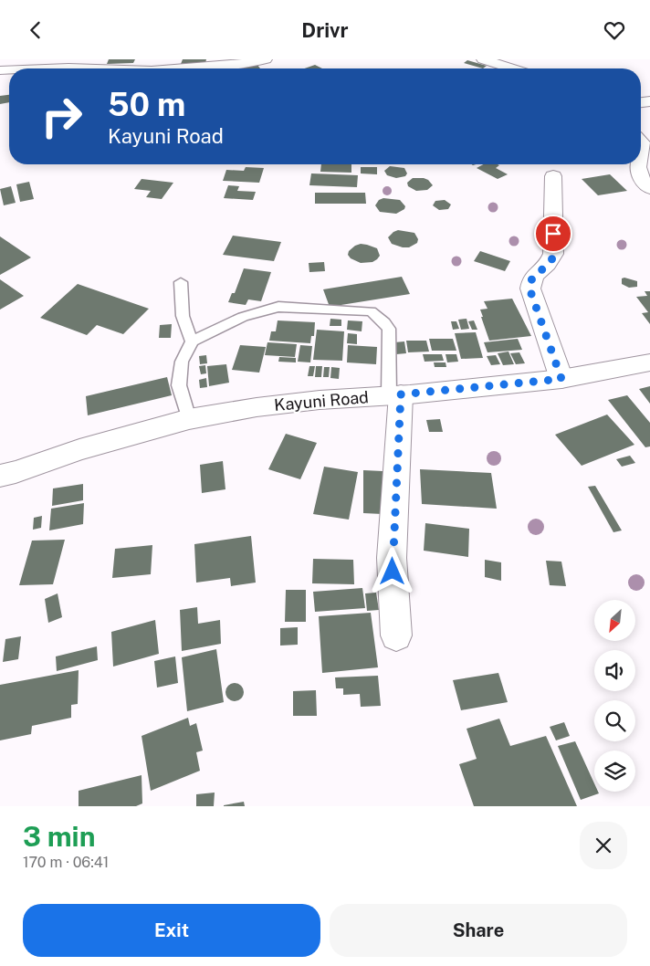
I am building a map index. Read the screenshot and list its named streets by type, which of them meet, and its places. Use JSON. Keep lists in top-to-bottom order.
{
  "streets": {
    "street": ["Kayuni Road"]
  },
  "north": "bottom left",
  "page": {
    "header": "Drivr",
    "turn": ["50 m", "Kayuni Road"],
    "heading": ["3 min", "170 m · 06:41"],
    "buttons": ["Exit", "Share"]
  }
}
